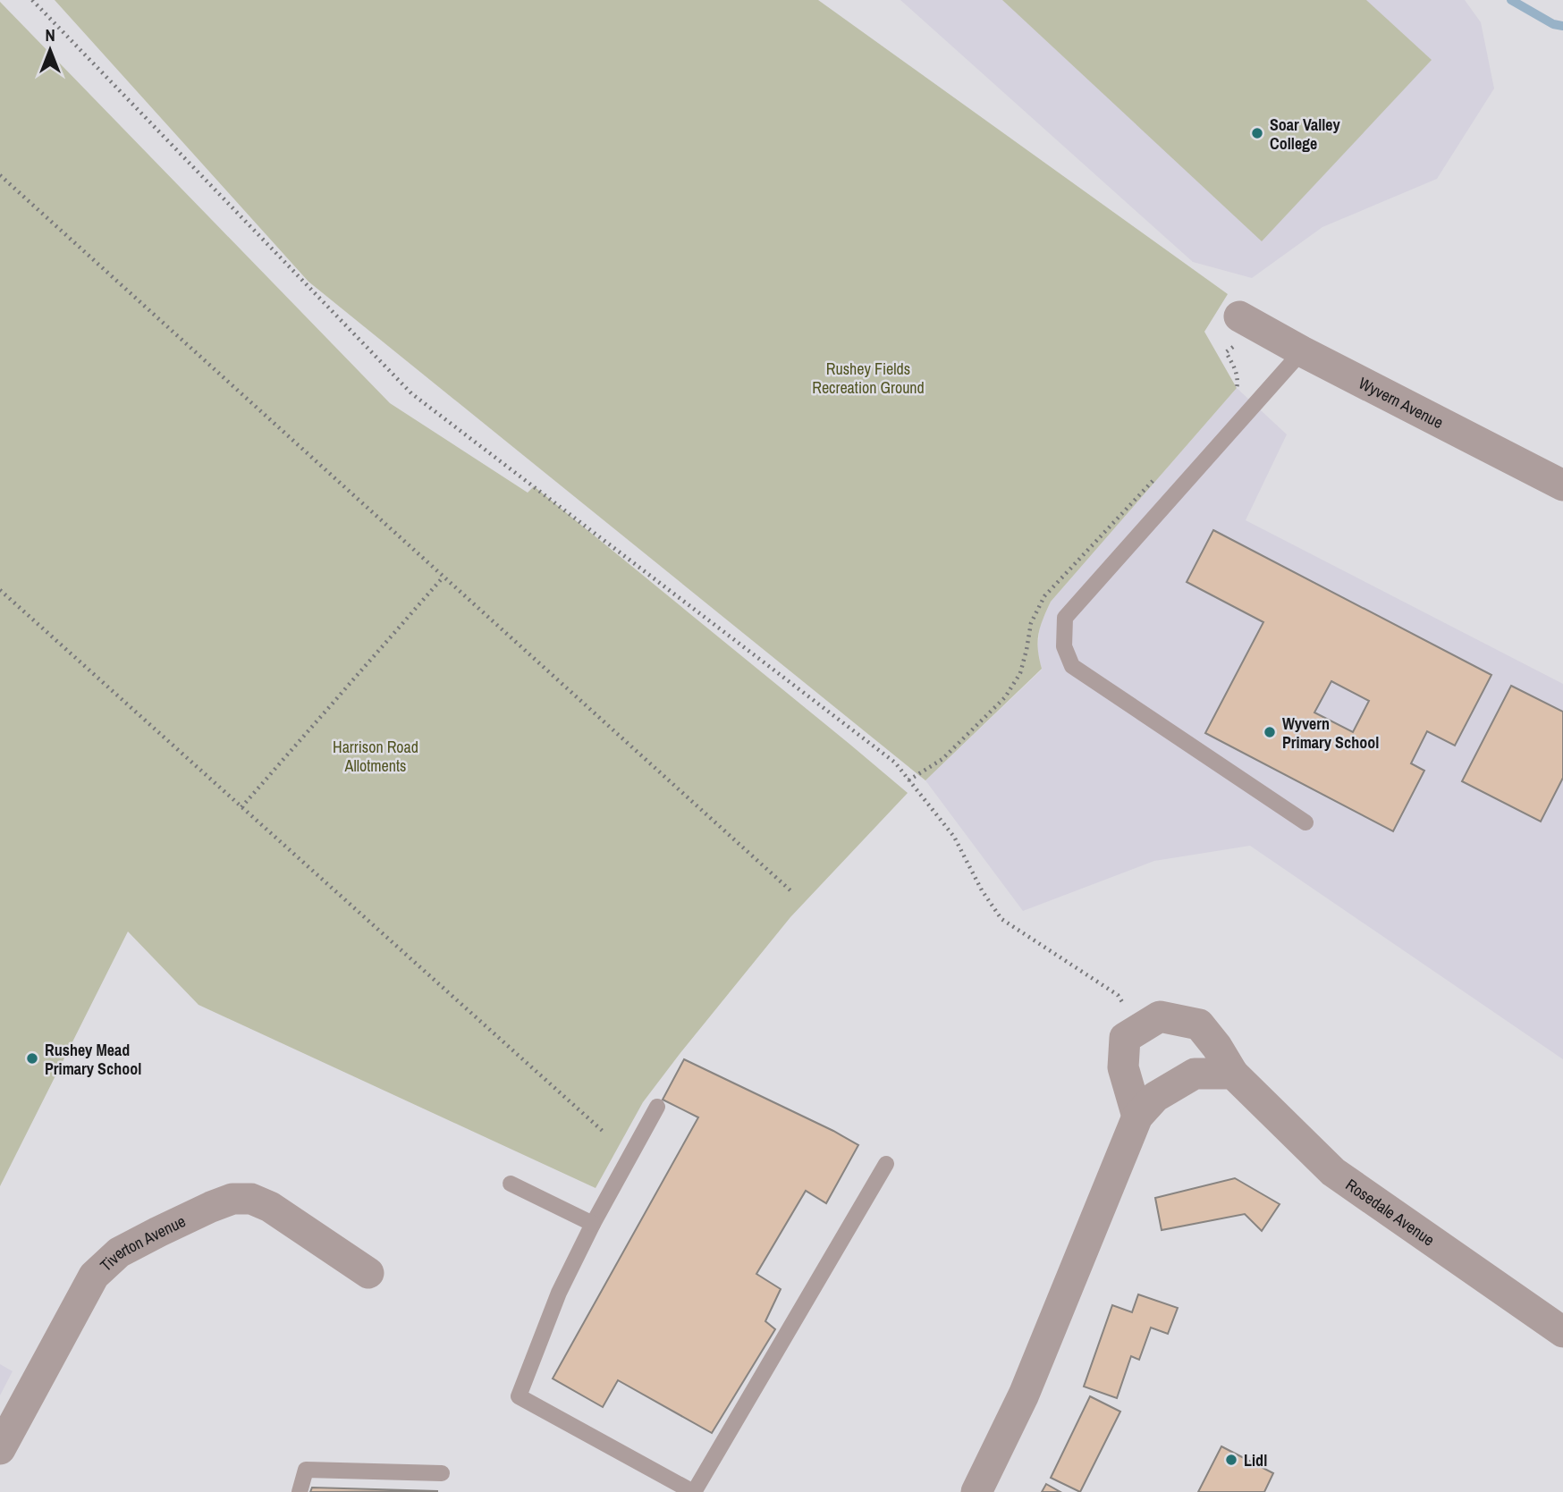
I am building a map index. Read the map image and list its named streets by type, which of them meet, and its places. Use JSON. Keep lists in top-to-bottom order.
{
  "streets": {
    "street": ["Wyvern Avenue", "Rosedale Avenue", "Tiverton Avenue"]
  },
  "parks": ["Rushey Fields Recreation Ground", "Harrison Road Allotments"],
  "places": [
    "Soar Valley College",
    "Wyvern Primary School",
    "Rushey Mead Primary School",
    "Lidl"
  ],
  "north": "top"
}
